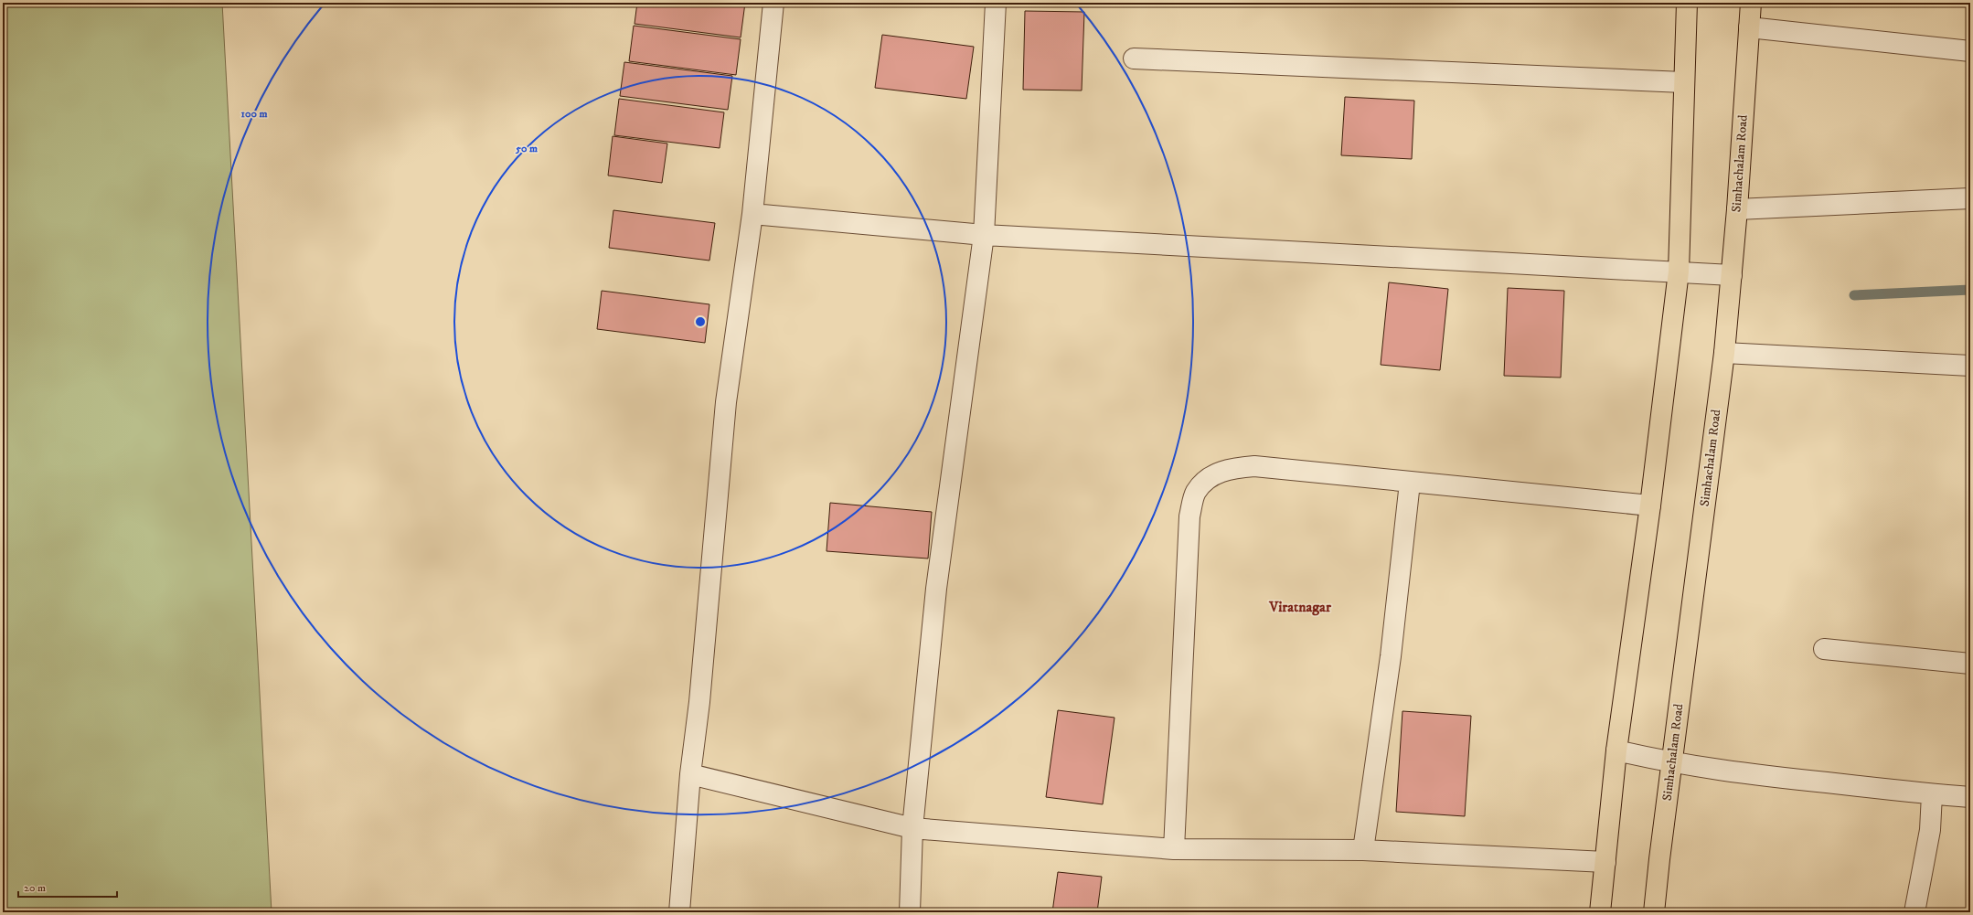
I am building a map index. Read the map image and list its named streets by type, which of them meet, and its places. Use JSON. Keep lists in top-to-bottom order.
{
  "streets": {
    "main road": ["Simhachalam Road"]
  },
  "districts": ["Viratnagar"],
  "scale_bar": "20 m",
  "rings": ["100 m", "50 m"]
}
